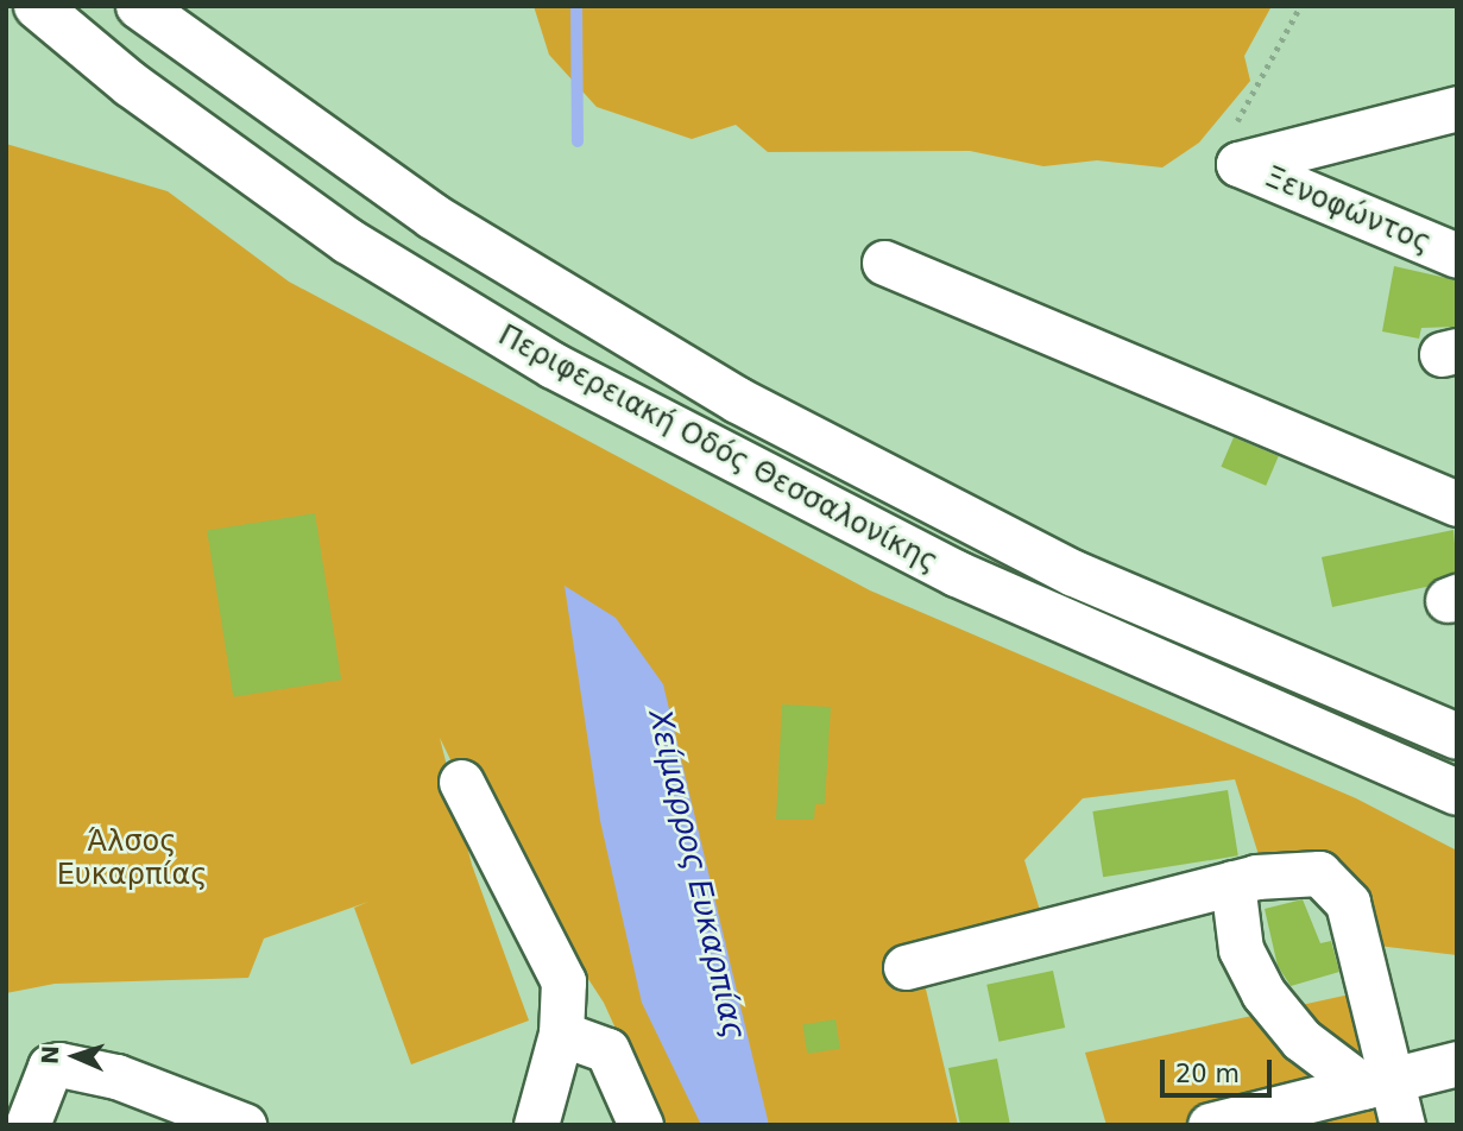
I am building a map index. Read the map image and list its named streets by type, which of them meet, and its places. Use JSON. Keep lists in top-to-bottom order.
{
  "streets": {
    "highway": ["Περιφερειακή Οδός Θεσσαλονίκης"],
    "street": ["Ξενοφώντος"]
  },
  "water": ["Χείμαρρος Ευκαρπίας"],
  "parks": ["Άλσος Ευκαρπίας"],
  "scale_bar": "20 m",
  "north": "left"
}
